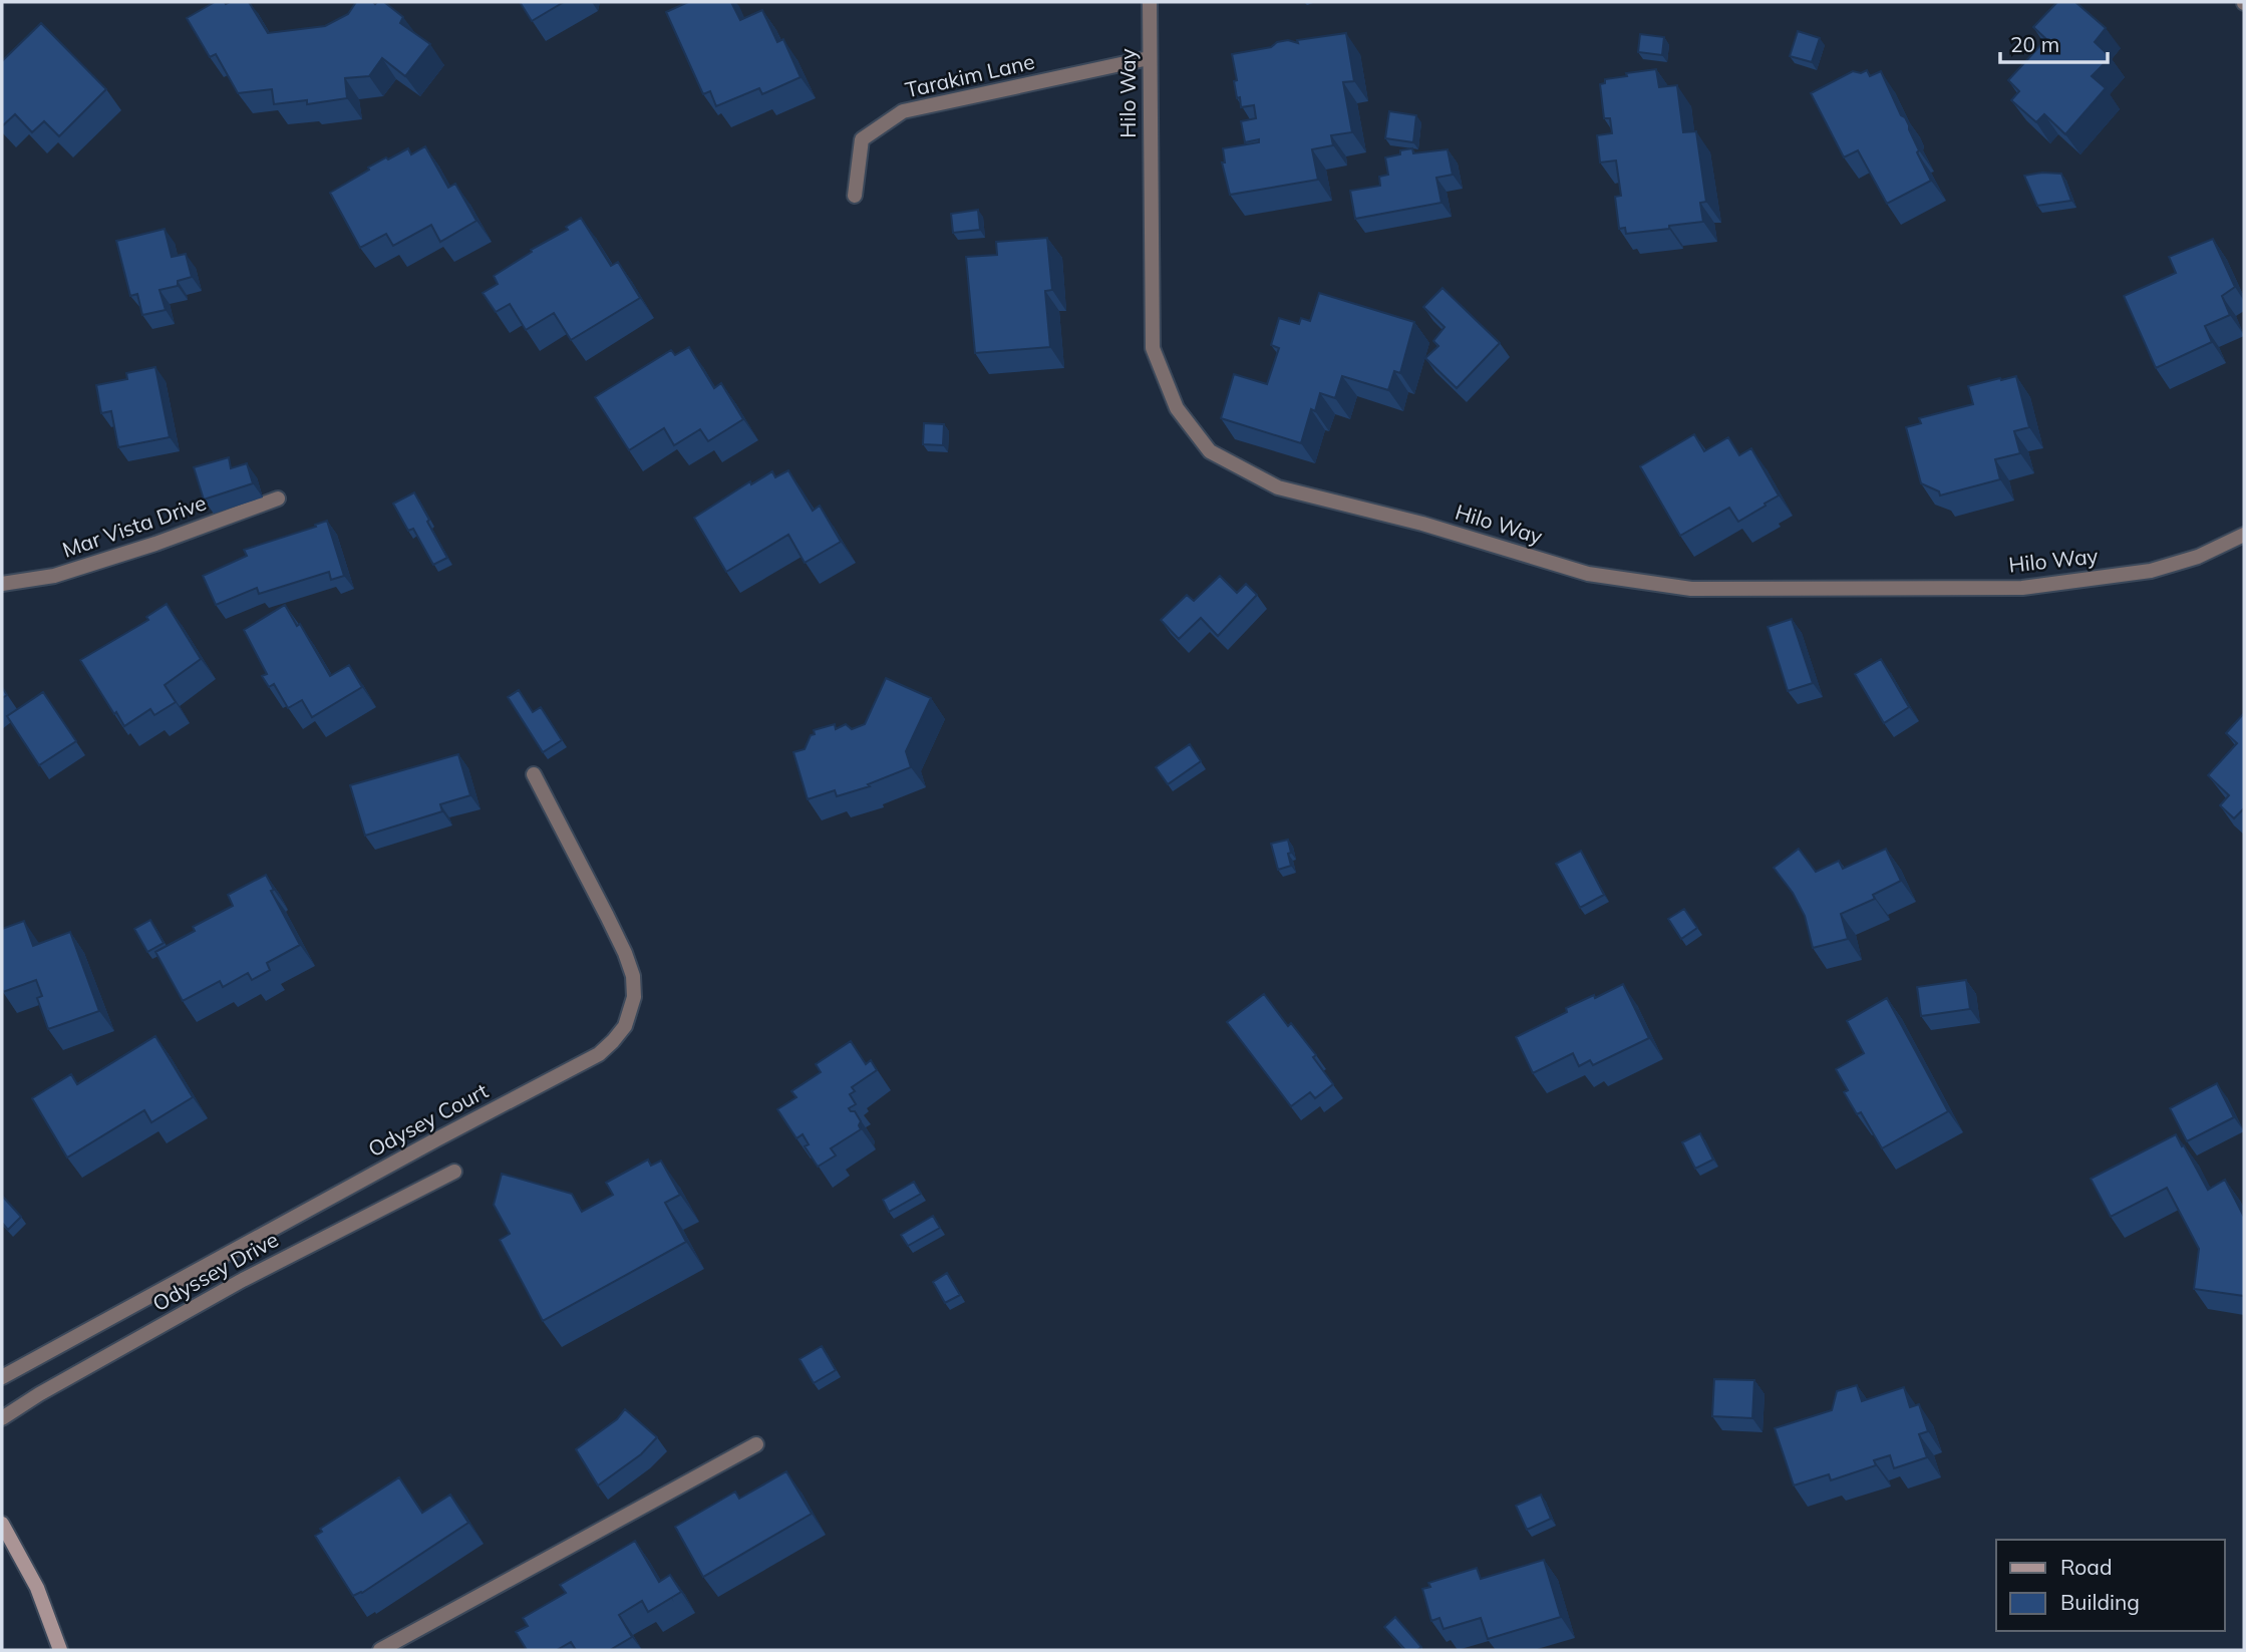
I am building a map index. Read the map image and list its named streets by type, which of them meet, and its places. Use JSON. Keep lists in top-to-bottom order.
{
  "streets": {
    "street": [
      "Tarakim Lane",
      "Hilo Way",
      "Mar Vista Drive",
      "Odysey Court",
      "Odyssey Drive"
    ]
  },
  "crossings": [
    ["Tarakim Lane", "Hilo Way"]
  ],
  "legend": ["Road", "Building"],
  "scale_bar": "20 m"
}
